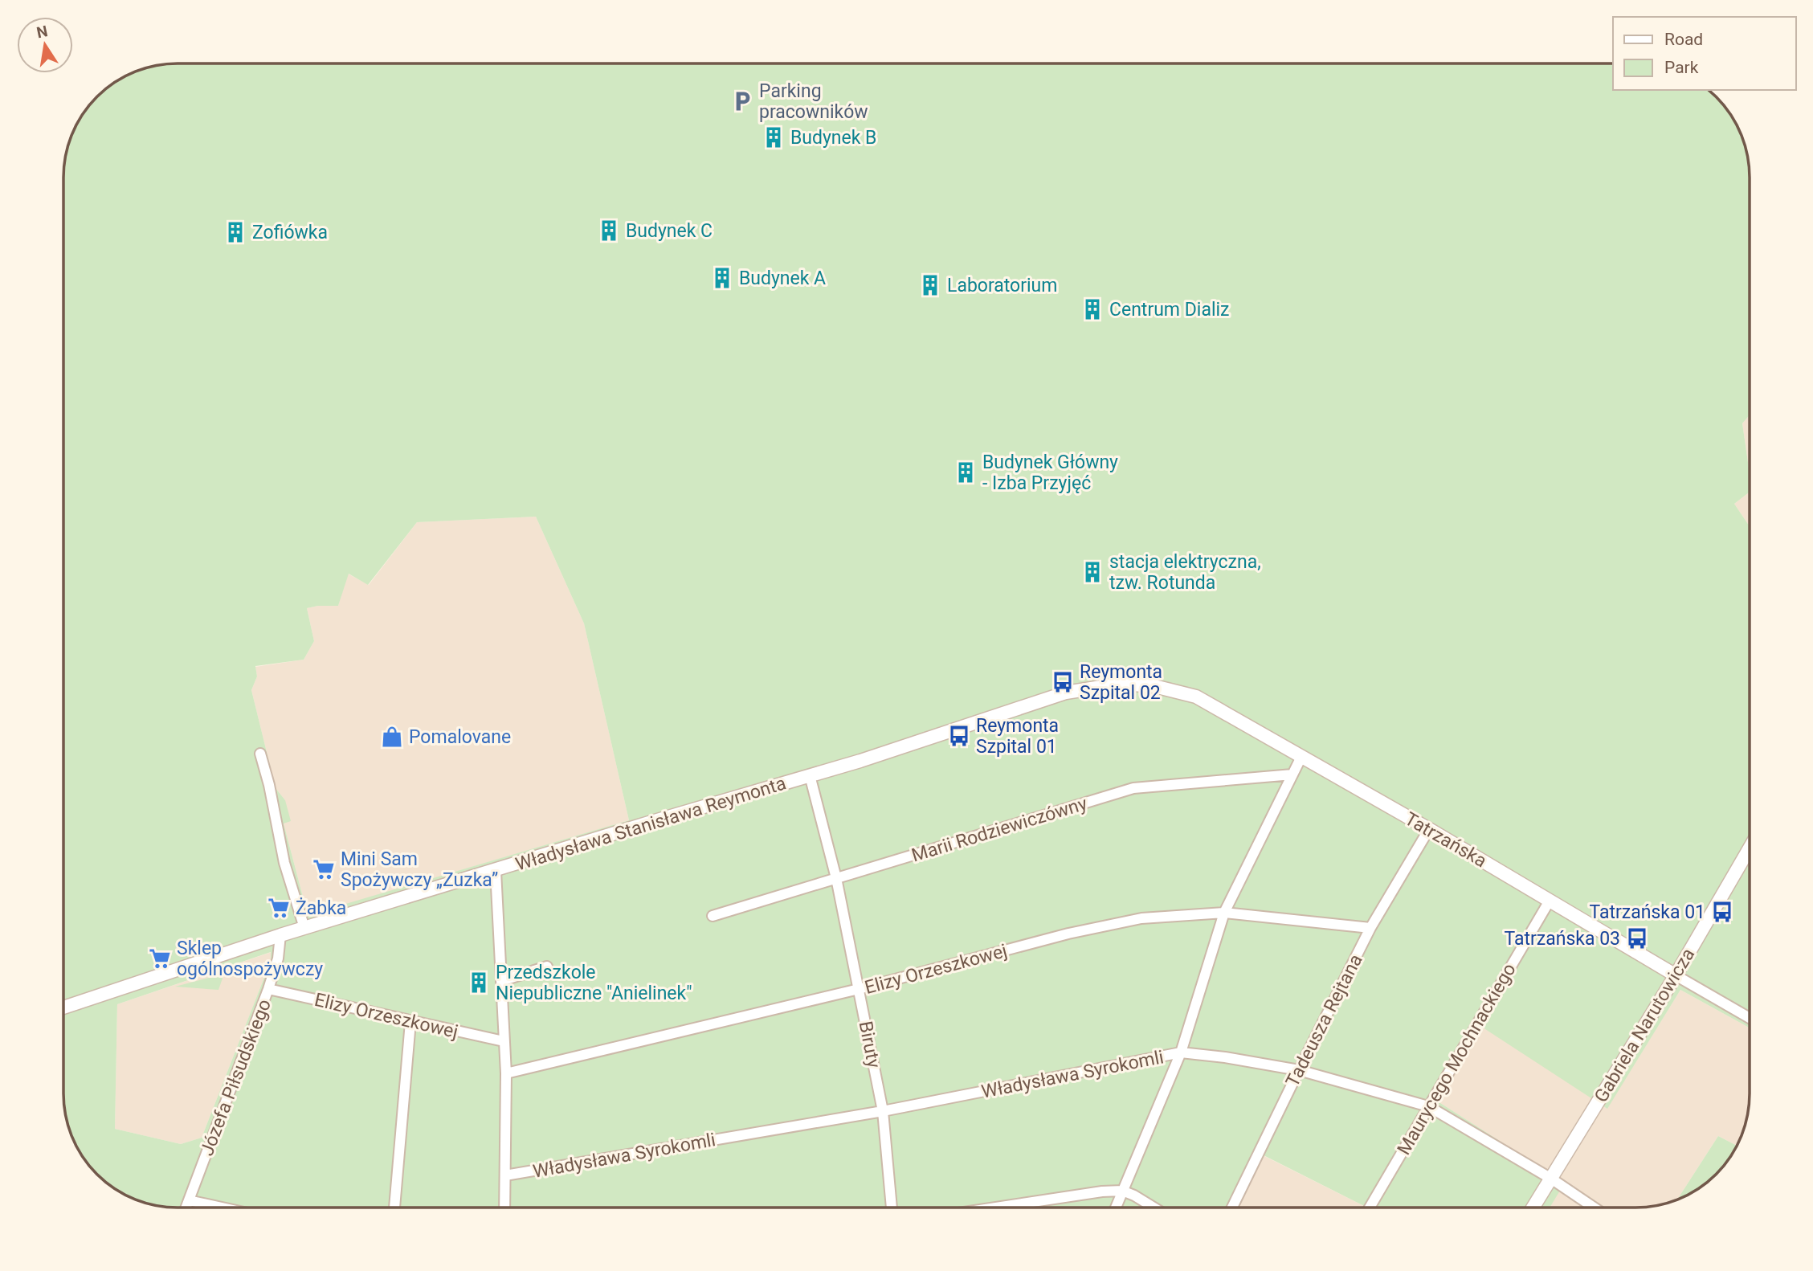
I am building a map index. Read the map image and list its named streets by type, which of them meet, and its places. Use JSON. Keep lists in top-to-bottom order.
{
  "streets": {
    "street": [
      "Władysława Stanisława Reymonta",
      "Marii Rodziewiczówny",
      "Tatrzańska",
      "Elizy Orzeszkowej",
      "Tadeusza Rejtana",
      "Gabriela Narutowicza",
      "Biruty",
      "Maurycego Mochnackiego",
      "Władysława Syrokomli",
      "Józefa Piłsudskiego"
    ]
  },
  "crossings": [
    ["Władysława Stanisława Reymonta", "Tatrzańska"],
    ["Władysława Stanisława Reymonta", "Biruty"],
    ["Władysława Stanisława Reymonta", "Józefa Piłsudskiego"],
    ["Marii Rodziewiczówny", "Biruty"],
    ["Tatrzańska", "Tadeusza Rejtana"],
    ["Tatrzańska", "Gabriela Narutowicza"],
    ["Tatrzańska", "Maurycego Mochnackiego"],
    ["Elizy Orzeszkowej", "Tadeusza Rejtana"],
    ["Elizy Orzeszkowej", "Biruty"],
    ["Elizy Orzeszkowej", "Józefa Piłsudskiego"],
    ["Tadeusza Rejtana", "Władysława Syrokomli"],
    ["Gabriela Narutowicza", "Władysława Syrokomli"],
    ["Biruty", "Władysława Syrokomli"],
    ["Maurycego Mochnackiego", "Władysława Syrokomli"]
  ],
  "places": {
    "parking": ["Parking pracowników"],
    "building": [
      "Budynek B",
      "Budynek C",
      "Zofiówka",
      "Budynek A",
      "Laboratorium",
      "Centrum Dializ",
      "Budynek Główny - Izba Przyjęć",
      "stacja elektryczna, tzw. Rotunda",
      "Przedszkole Niepubliczne \"Anielinek\""
    ],
    "bus stop": [
      "Reymonta Szpital 02",
      "Reymonta Szpital 01",
      "Tatrzańska 01",
      "Tatrzańska 03"
    ],
    "shop": ["Pomalovane"],
    "supermarket": ["Mini Sam Spożywczy „Zuzka”", "Żabka", "Sklep ogólnospożywczy"]
  },
  "legend": ["Road", "Park"],
  "north": "top"
}
